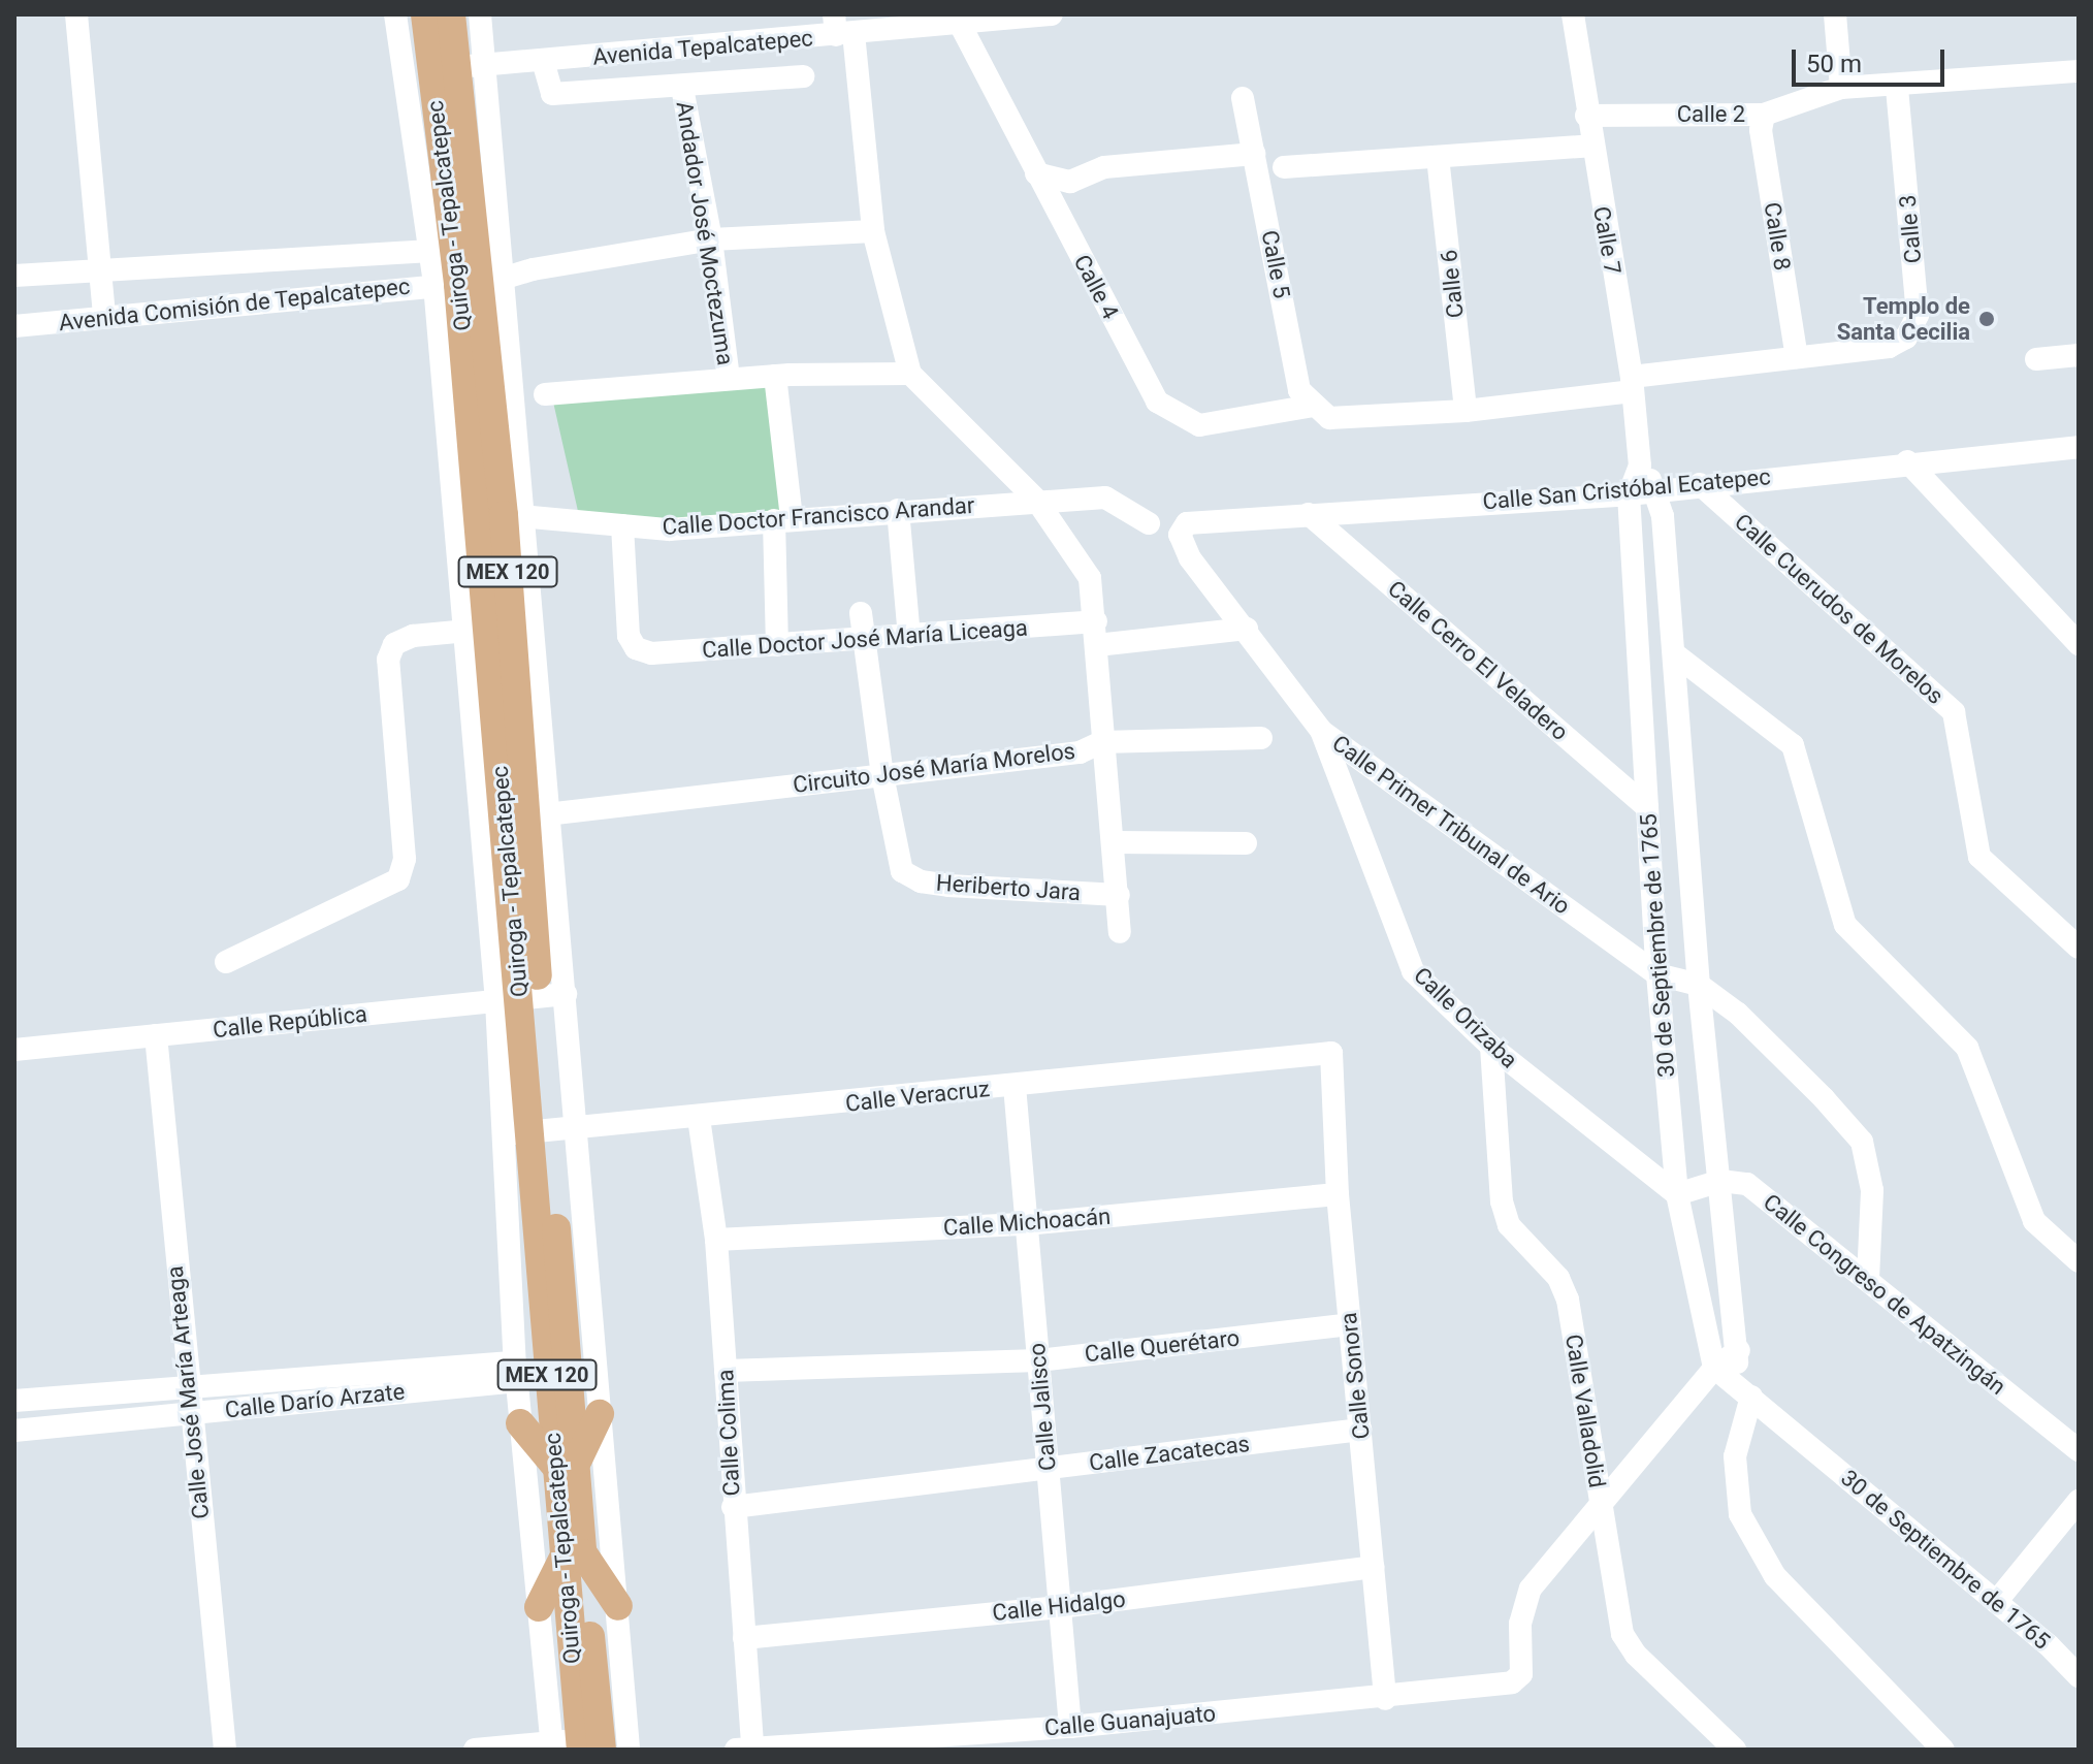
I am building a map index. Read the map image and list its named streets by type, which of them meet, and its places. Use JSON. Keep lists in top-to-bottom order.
{
  "streets": {
    "main road": ["Quiroga - Tepalcatepec", "MEX 120"],
    "street": [
      "Avenida Tepalcatepec",
      "Calle 2",
      "Calle 3",
      "Andador José Moctezuma",
      "Calle 8",
      "Calle 7",
      "Calle 5",
      "Calle 6",
      "Calle 4",
      "Avenida Comisión de Tepalcatepec",
      "Calle San Cristóbal Ecatepec",
      "Calle Doctor Francisco Arandar",
      "Calle Cuerudos de Morelos",
      "Calle Doctor José María Liceaga",
      "Calle Cerro El Veladero",
      "Circuito José María Morelos",
      "Calle Primer Tribunal de Ario",
      "Heriberto Jara",
      "30 de Septiembre de 1765",
      "Calle Orizaba",
      "Calle República",
      "Calle Veracruz",
      "Calle Michoacán",
      "Calle Congreso de Apatzingán",
      "Calle Querétaro",
      "Calle Sonora",
      "Calle José María Arteaga",
      "Calle Darío Arzate",
      "Calle Jalisco",
      "Calle Valladolid",
      "Calle Colima",
      "Calle Zacatecas",
      "Calle Hidalgo",
      "Calle Guanajuato"
    ]
  },
  "crossings": [
    ["Avenida Tepalcatepec", "Quiroga - Tepalcatepec"],
    ["Avenida Tepalcatepec", "Calle 4"],
    ["Calle 2", "Calle 3"],
    ["Calle 2", "Calle 8"],
    ["Calle 2", "Calle 7"],
    ["Quiroga - Tepalcatepec", "Avenida Comisión de Tepalcatepec"],
    ["Quiroga - Tepalcatepec", "Calle Doctor Francisco Arandar"],
    ["Quiroga - Tepalcatepec", "Circuito José María Morelos"],
    ["Quiroga - Tepalcatepec", "Calle República"],
    ["Quiroga - Tepalcatepec", "Calle Veracruz"],
    ["Calle 3", "Calle 8"],
    ["Calle 3", "Calle 7"],
    ["Calle 3", "Calle 5"],
    ["Calle 3", "Calle 6"],
    ["Calle 3", "Calle 4"],
    ["Andador José Moctezuma", "Avenida Comisión de Tepalcatepec"],
    ["Calle 7", "Calle San Cristóbal Ecatepec"],
    ["Calle 7", "30 de Septiembre de 1765"],
    ["Calle 5", "Calle 4"],
    ["Calle San Cristóbal Ecatepec", "Calle Cuerudos de Morelos"],
    ["Calle San Cristóbal Ecatepec", "Calle Cerro El Veladero"],
    ["Calle San Cristóbal Ecatepec", "Calle Primer Tribunal de Ario"],
    ["Calle San Cristóbal Ecatepec", "30 de Septiembre de 1765"],
    ["Calle Doctor Francisco Arandar", "Calle Doctor José María Liceaga"],
    ["Calle Doctor Francisco Arandar", "Circuito José María Morelos"],
    ["Calle Doctor José María Liceaga", "Circuito José María Morelos"],
    ["Calle Cerro El Veladero", "30 de Septiembre de 1765"],
    ["Circuito José María Morelos", "Heriberto Jara"],
    ["Calle Primer Tribunal de Ario", "30 de Septiembre de 1765"],
    ["Calle Primer Tribunal de Ario", "Calle Orizaba"],
    ["30 de Septiembre de 1765", "Calle Orizaba"],
    ["30 de Septiembre de 1765", "Calle Congreso de Apatzingán"],
    ["Calle Orizaba", "Calle Valladolid"],
    ["Calle República", "Calle José María Arteaga"],
    ["Calle Veracruz", "Calle Sonora"],
    ["Calle Veracruz", "Calle Jalisco"],
    ["Calle Veracruz", "Calle Colima"],
    ["Calle Michoacán", "Calle Sonora"],
    ["Calle Michoacán", "Calle Jalisco"],
    ["Calle Michoacán", "Calle Colima"],
    ["Calle Querétaro", "Calle Sonora"],
    ["Calle Querétaro", "Calle Jalisco"],
    ["Calle Querétaro", "Calle Colima"],
    ["Calle Sonora", "Calle Zacatecas"],
    ["Calle Sonora", "Calle Hidalgo"],
    ["Calle Sonora", "Calle Guanajuato"],
    ["Calle José María Arteaga", "Calle Darío Arzate"],
    ["Calle Jalisco", "Calle Zacatecas"],
    ["Calle Jalisco", "Calle Hidalgo"],
    ["Calle Jalisco", "Calle Guanajuato"],
    ["Calle Valladolid", "Calle Guanajuato"],
    ["Calle Colima", "Calle Zacatecas"],
    ["Calle Colima", "Calle Hidalgo"],
    ["Calle Colima", "Calle Guanajuato"]
  ],
  "places": ["Templo de Santa Cecilia"],
  "scale_bar": "50 m"
}
